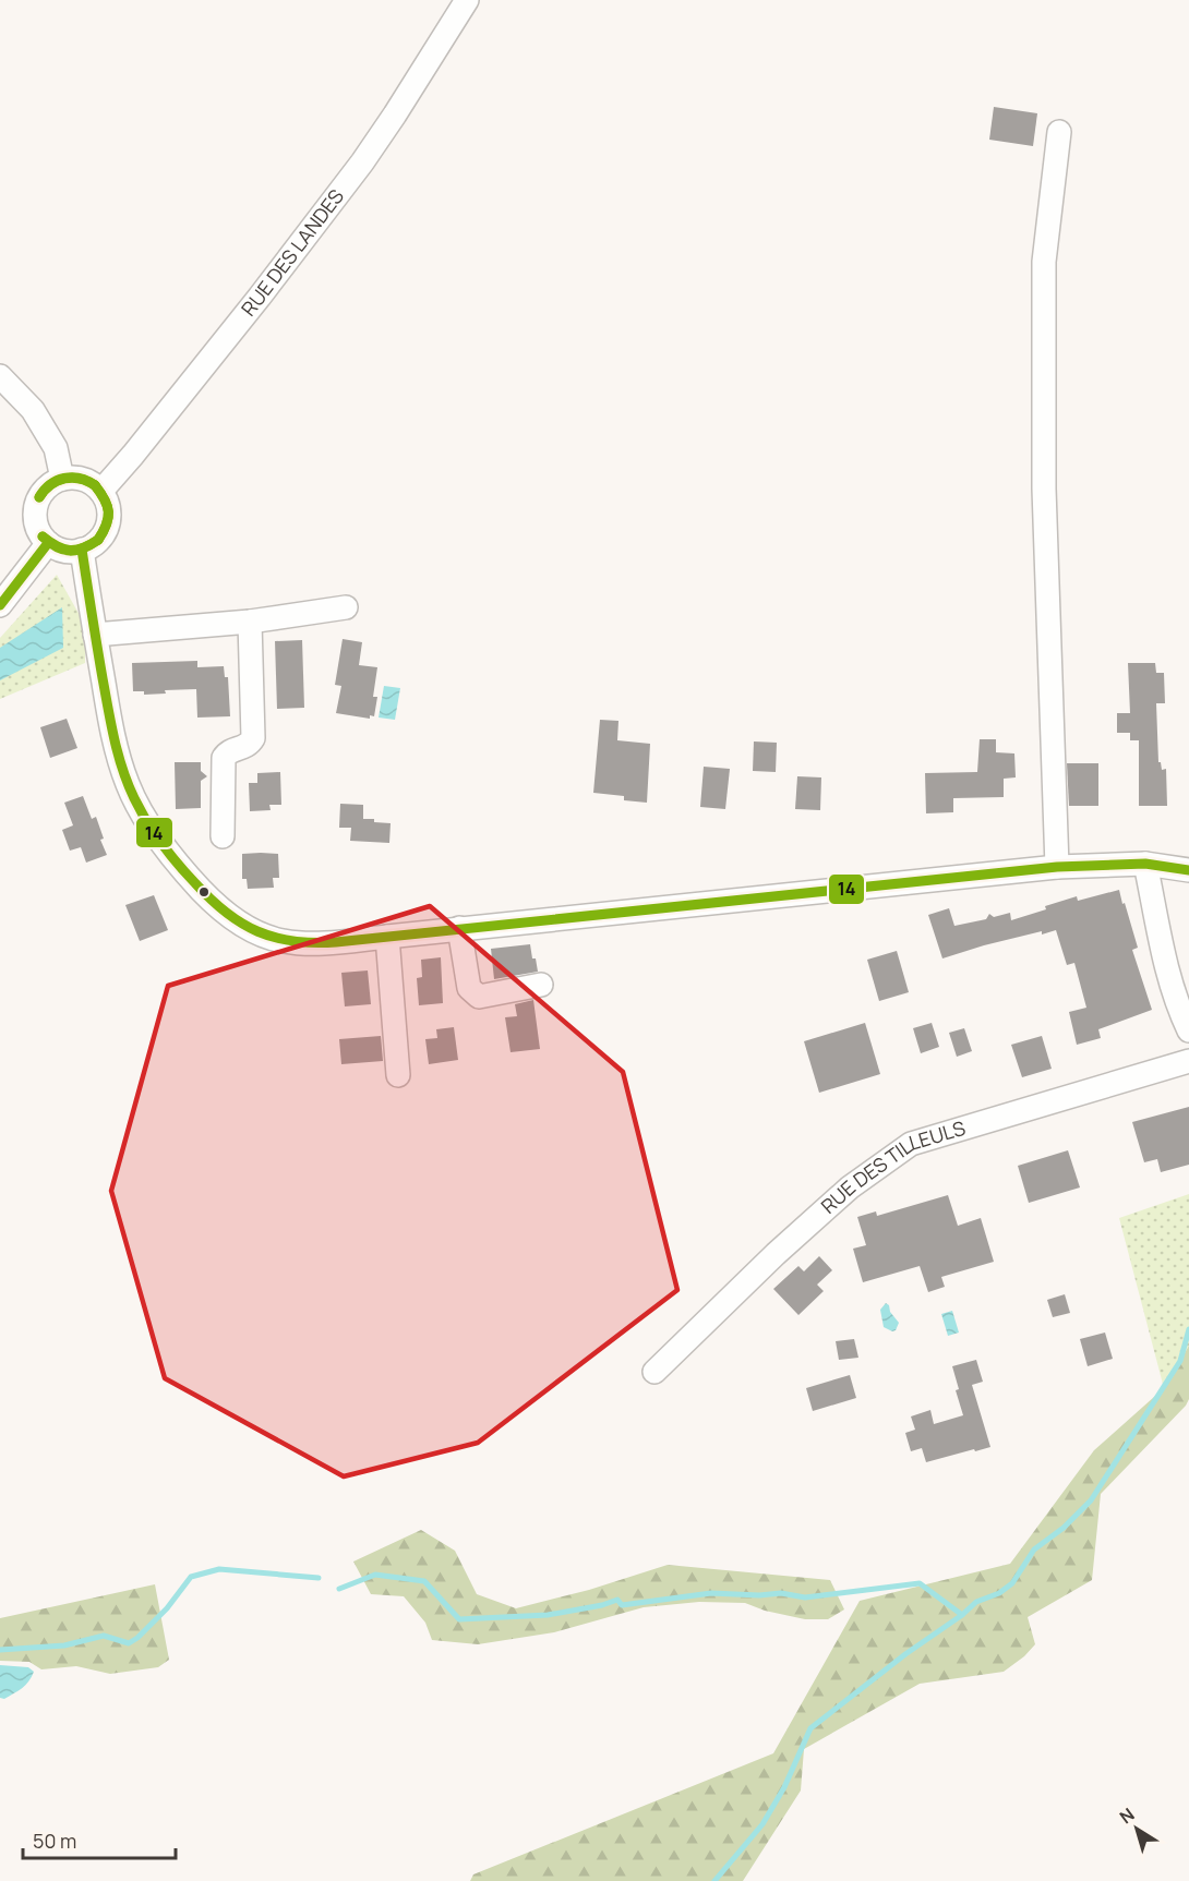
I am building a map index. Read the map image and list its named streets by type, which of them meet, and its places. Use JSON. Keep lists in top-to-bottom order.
{
  "streets": {
    "street": ["RUE DES LANDES", "RUE DES TILLEULS"]
  },
  "lines": ["transit line 14"],
  "scale_bar": "50 m",
  "north": "top left"
}
